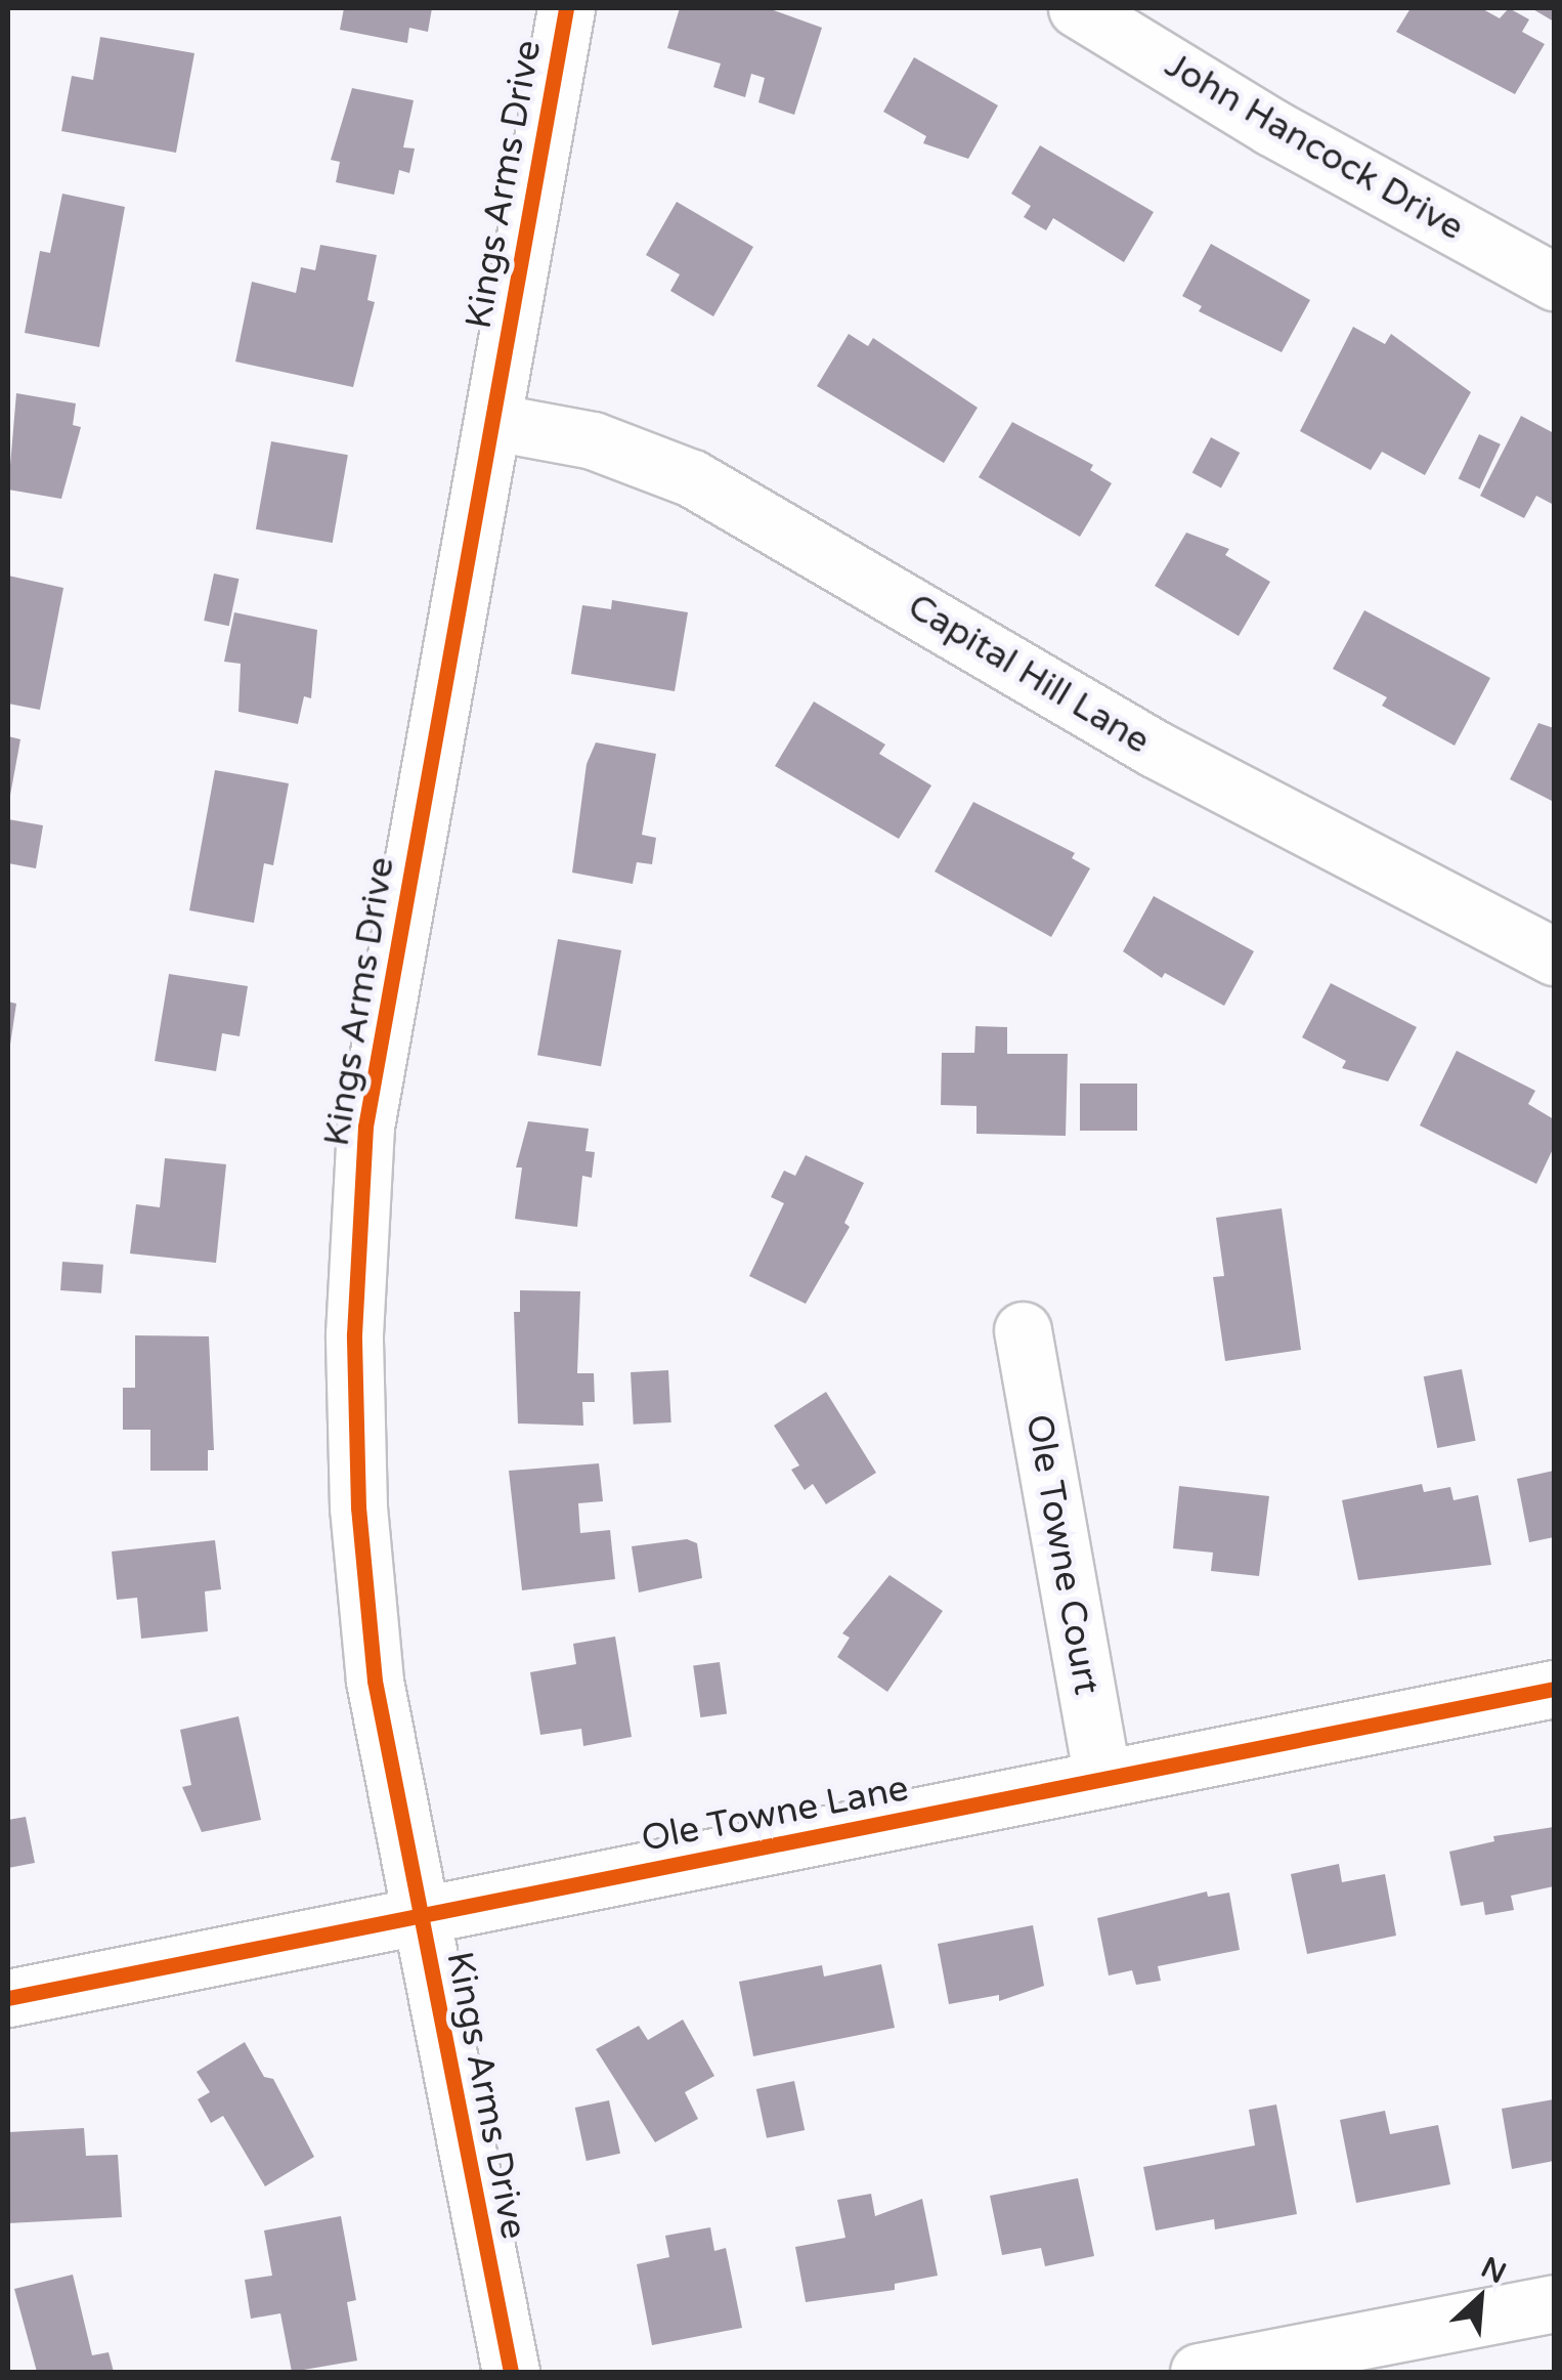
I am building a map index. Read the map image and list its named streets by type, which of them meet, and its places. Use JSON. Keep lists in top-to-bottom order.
{
  "streets": {
    "street": [
      "John Hancock Drive",
      "Kings Arms Drive",
      "Capital Hill Lane",
      "Ole Towne Court",
      "Ole Towne Lane"
    ]
  },
  "crossings": [
    ["Kings Arms Drive", "Capital Hill Lane"],
    ["Kings Arms Drive", "Ole Towne Lane"],
    ["Ole Towne Court", "Ole Towne Lane"]
  ],
  "north": "top right"
}
